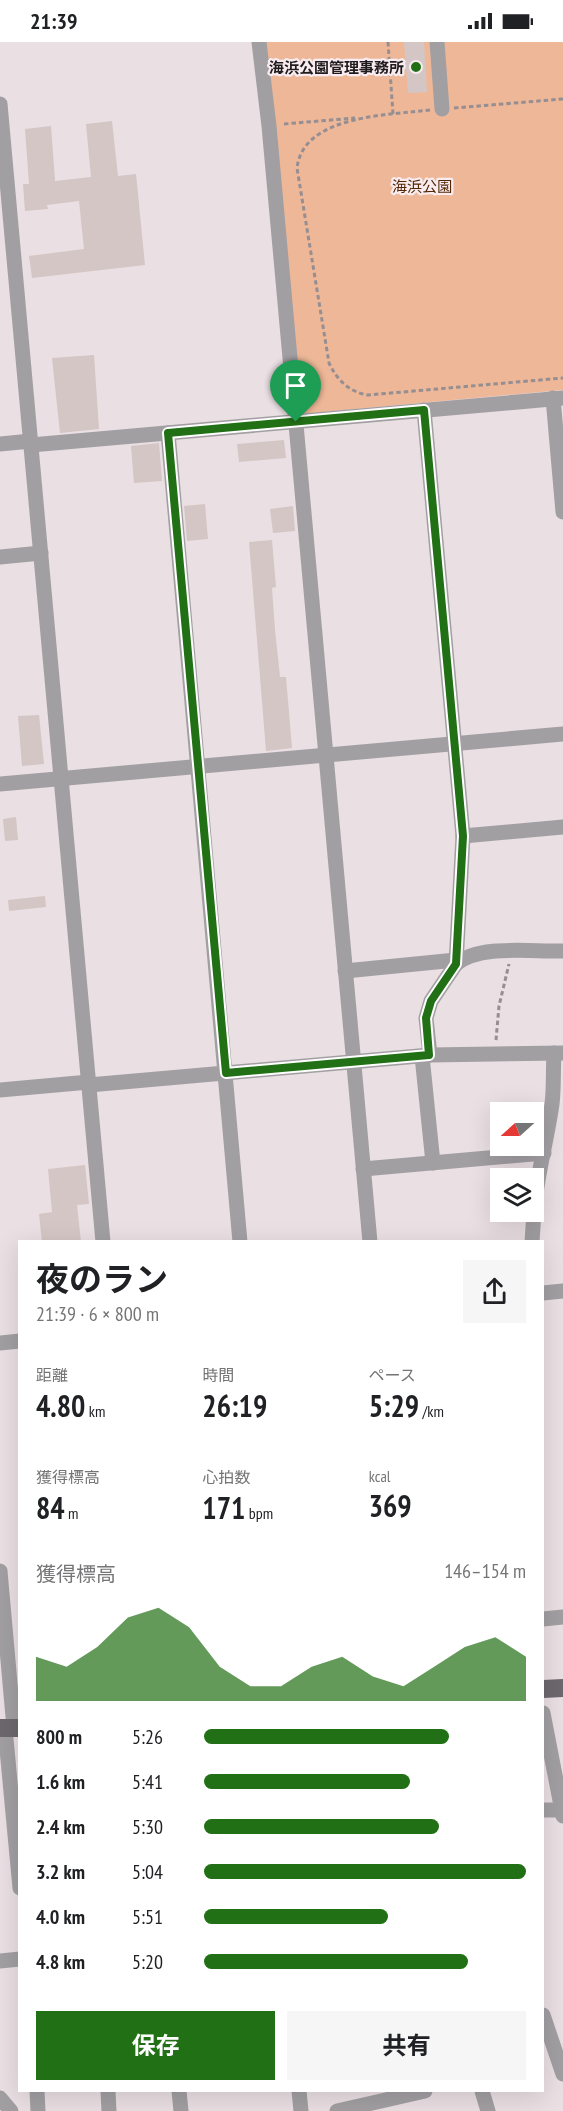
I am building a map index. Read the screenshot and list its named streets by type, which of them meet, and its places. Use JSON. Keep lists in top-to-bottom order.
{
  "parks": ["海浜公園"],
  "places": ["海浜公園管理事務所"],
  "north": "left",
  "page": {
    "status": "21:39",
    "heading": ["夜のラン", "21:39 · 6 × 800 m"],
    "stats": [
      ["距離", "4.80 km"],
      ["時間", "26:19"],
      ["ペース", "5:29 /km"],
      ["獲得標高", "84 m"],
      ["心拍数", "171 bpm"],
      ["kcal", "369"]
    ],
    "chart": ["獲得標高", "146–154 m"],
    "list": [
      {
        "name": "800 m",
        "note": "5:26"
      },
      {
        "name": "1.6 km",
        "note": "5:41"
      },
      {
        "name": "2.4 km",
        "note": "5:30"
      },
      {
        "name": "3.2 km",
        "note": "5:04"
      },
      {
        "name": "4.0 km",
        "note": "5:51"
      },
      {
        "name": "4.8 km",
        "note": "5:20"
      }
    ],
    "buttons": ["保存", "共有"]
  }
}
